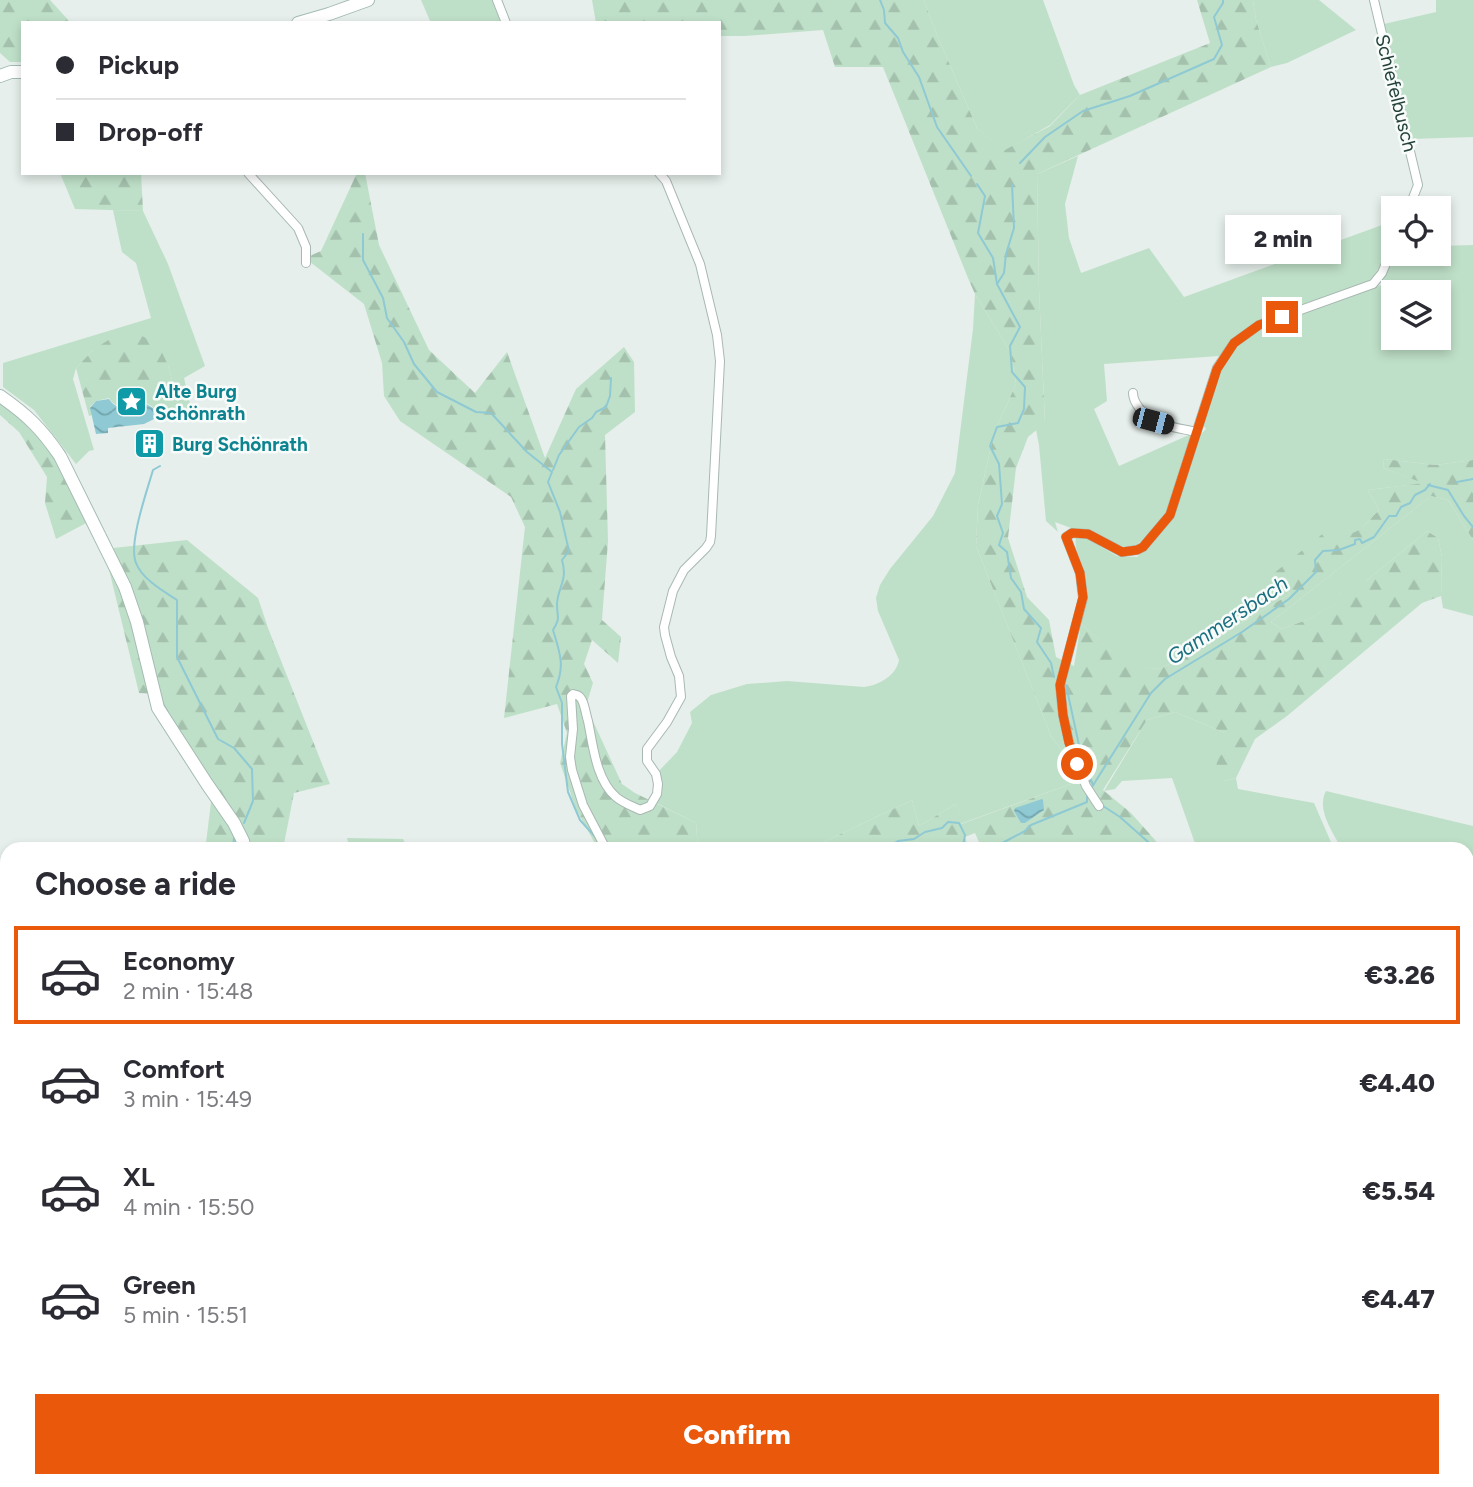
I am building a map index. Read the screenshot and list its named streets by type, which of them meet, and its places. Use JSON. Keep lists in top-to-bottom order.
{
  "streets": {
    "street": ["Schiefelbusch"]
  },
  "water": ["Gammersbach"],
  "places": {
    "place": ["Alte Burg Schönrath"],
    "building": ["Burg Schönrath"]
  },
  "page": {
    "banner": ["Pickup", "Drop-off"],
    "bubble": "2 min",
    "heading": "Choose a ride",
    "list": [
      {
        "name": "Economy",
        "note": "2 min · 15:48",
        "value": "€3.26"
      },
      {
        "name": "Comfort",
        "note": "3 min · 15:49",
        "value": "€4.40"
      },
      {
        "name": "XL",
        "note": "4 min · 15:50",
        "value": "€5.54"
      },
      {
        "name": "Green",
        "note": "5 min · 15:51",
        "value": "€4.47"
      }
    ],
    "buttons": "Confirm"
  }
}
